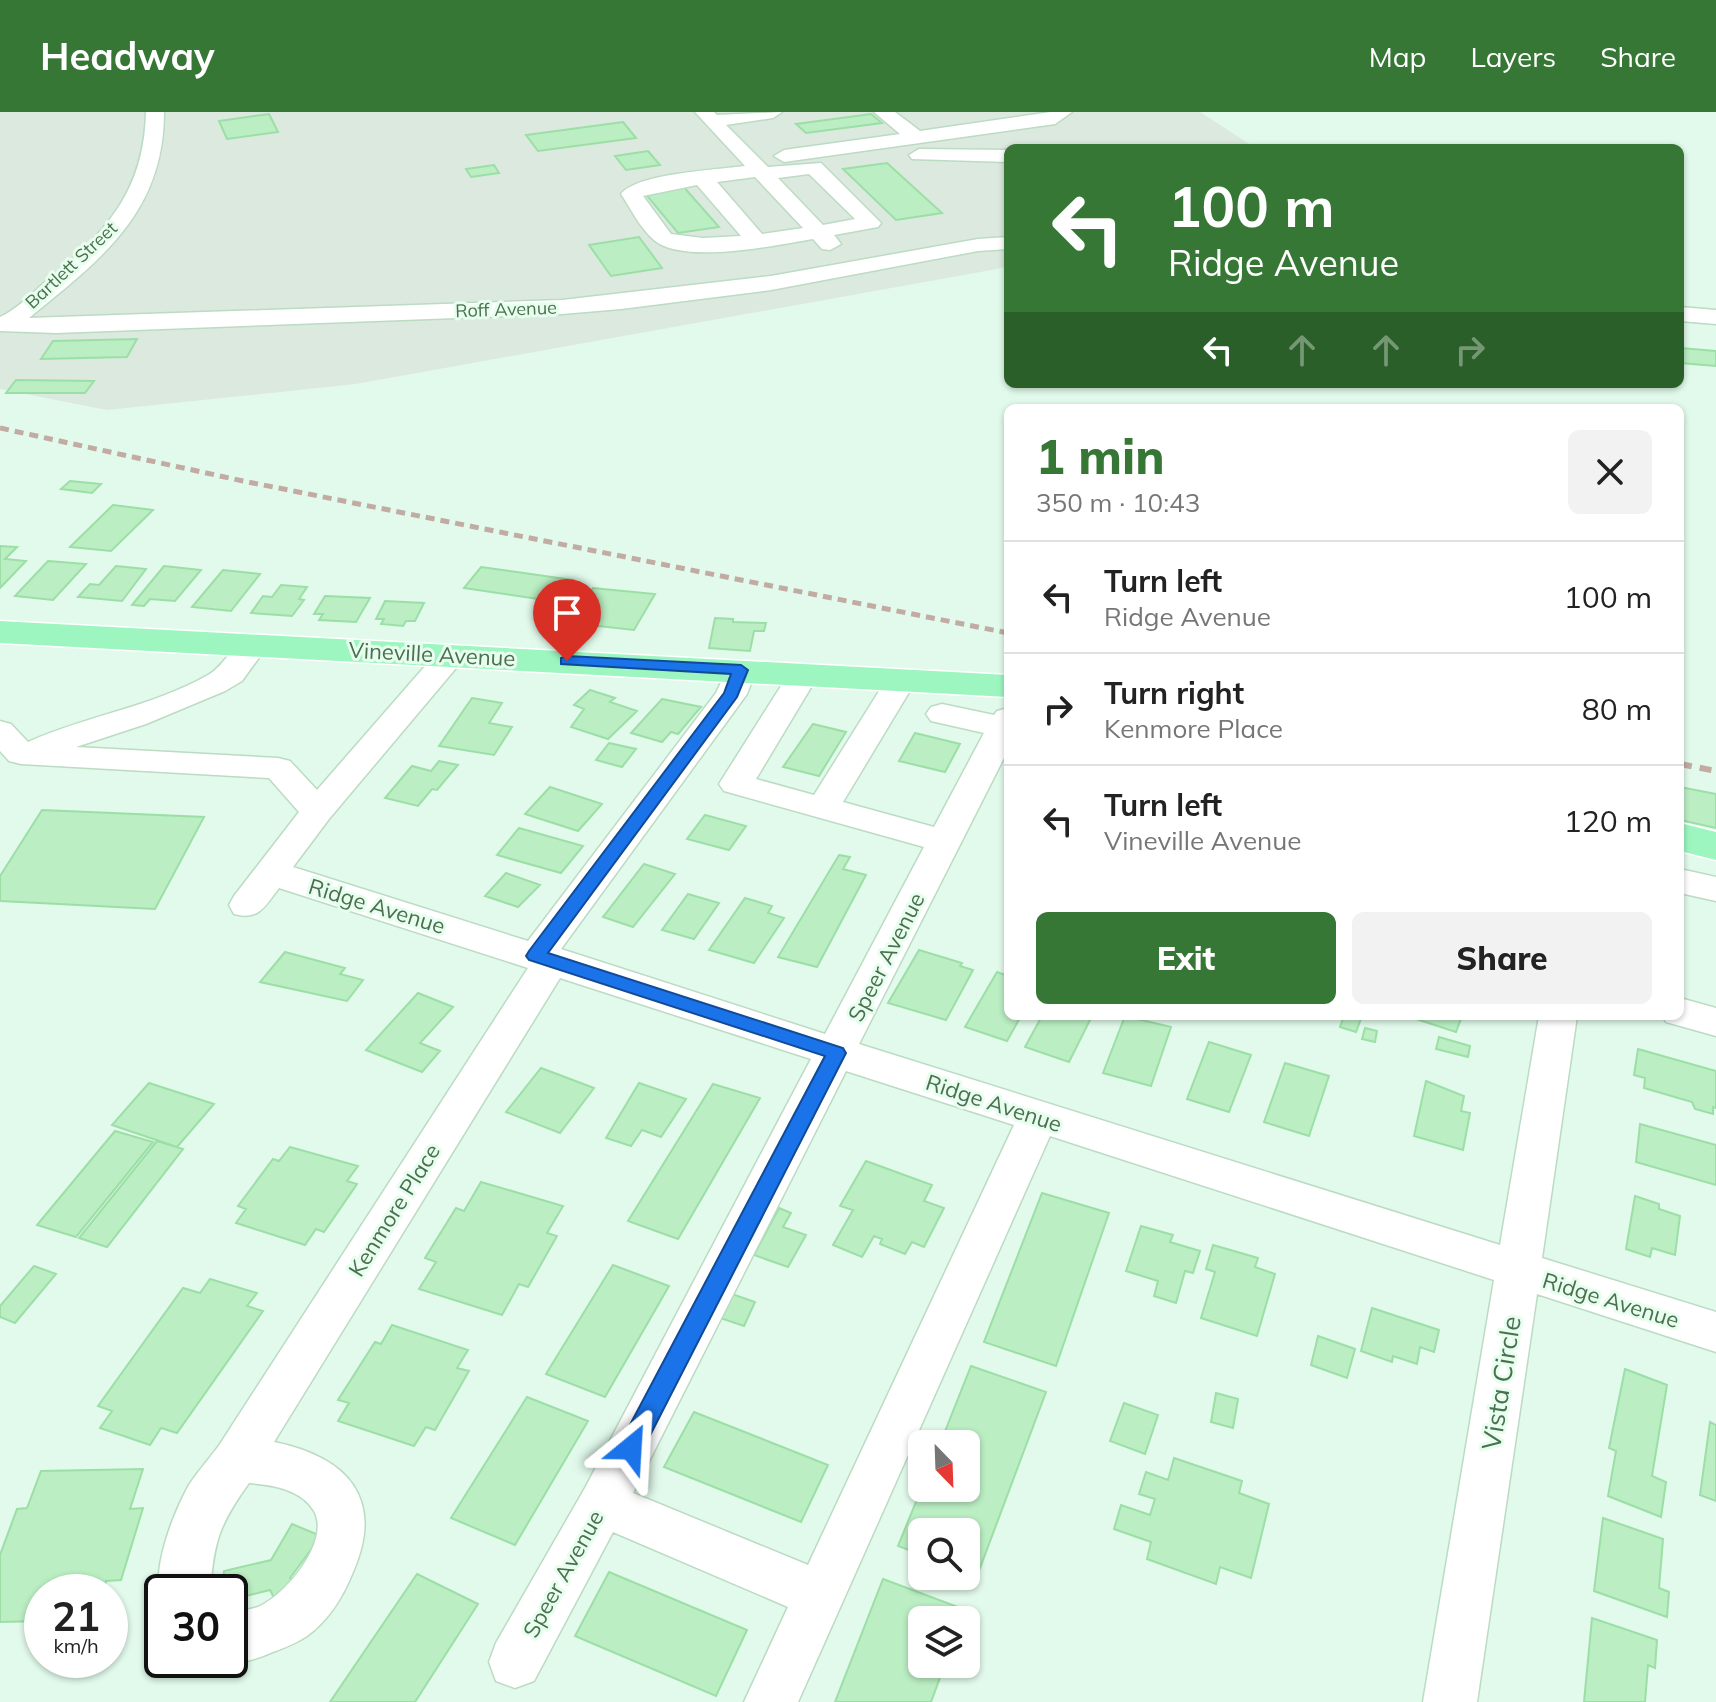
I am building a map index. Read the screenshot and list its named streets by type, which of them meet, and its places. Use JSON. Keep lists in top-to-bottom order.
{
  "streets": {
    "main road": ["Vineville Avenue"],
    "street": [
      "Bartlett Street",
      "Roff Avenue",
      "Ridge Avenue",
      "Speer Avenue",
      "Kenmore Place",
      "Vista Circle"
    ]
  },
  "crossings": [
    ["Bartlett Street", "Roff Avenue"],
    ["Vineville Avenue", "Kenmore Place"],
    ["Ridge Avenue", "Speer Avenue"],
    ["Ridge Avenue", "Kenmore Place"],
    ["Ridge Avenue", "Vista Circle"]
  ],
  "north": "bottom right",
  "page": {
    "header": "Headway",
    "nav": ["Map", "Layers", "Share"],
    "turn": ["100 m", "Ridge Avenue"],
    "heading": ["1 min", "350 m · 10:43"],
    "list": [
      {
        "name": "Turn left",
        "note": "Ridge Avenue",
        "value": "100 m"
      },
      {
        "name": "Turn right",
        "note": "Kenmore Place",
        "value": "80 m"
      },
      {
        "name": "Turn left",
        "note": "Vineville Avenue",
        "value": "120 m"
      }
    ],
    "buttons": ["Exit", "Share"],
    "speed": "21 km/h",
    "limit": "30"
  }
}
